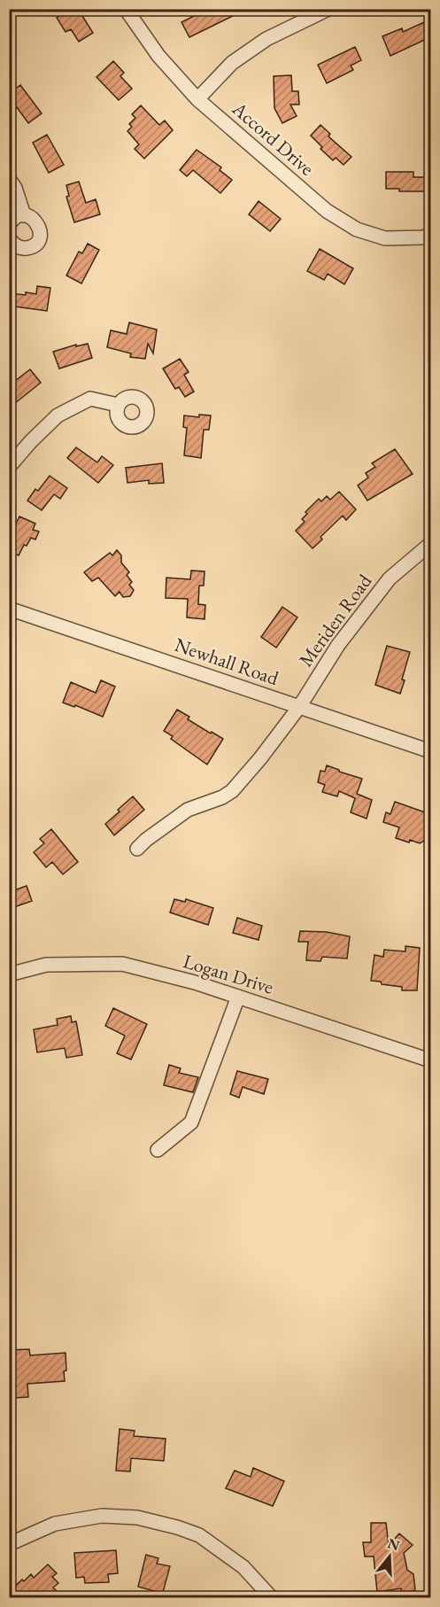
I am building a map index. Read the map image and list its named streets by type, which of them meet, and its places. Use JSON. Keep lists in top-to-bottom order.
{
  "streets": {
    "street": [
      "Accord Drive",
      "Meriden Road",
      "Newhall Road",
      "Logan Drive"
    ]
  },
  "crossings": [
    ["Meriden Road", "Newhall Road"]
  ],
  "north": "top"
}
